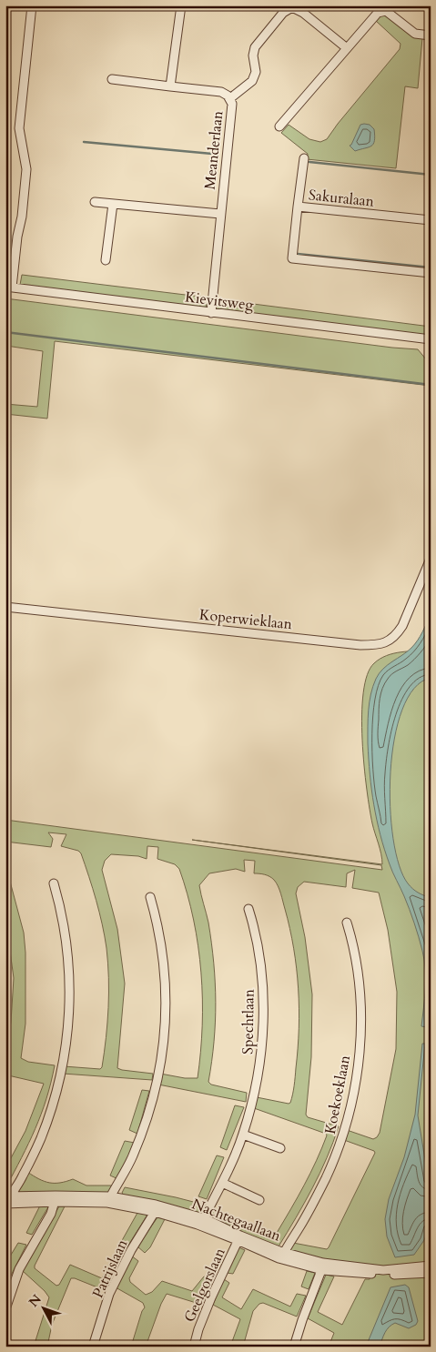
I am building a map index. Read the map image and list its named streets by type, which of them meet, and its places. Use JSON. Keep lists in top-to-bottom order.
{
  "streets": {
    "street": [
      "Meanderlaan",
      "Sakuralaan",
      "Kievitsweg",
      "Koperwieklaan",
      "Spechtlaan",
      "Koekoeklaan",
      "Nachtegaallaan",
      "Patrijslaan",
      "Geelgorslaan"
    ]
  },
  "crossings": [
    ["Meanderlaan", "Kievitsweg"],
    ["Spechtlaan", "Nachtegaallaan"],
    ["Koekoeklaan", "Nachtegaallaan"],
    ["Nachtegaallaan", "Patrijslaan"],
    ["Nachtegaallaan", "Geelgorslaan"]
  ],
  "north": "top left"
}
